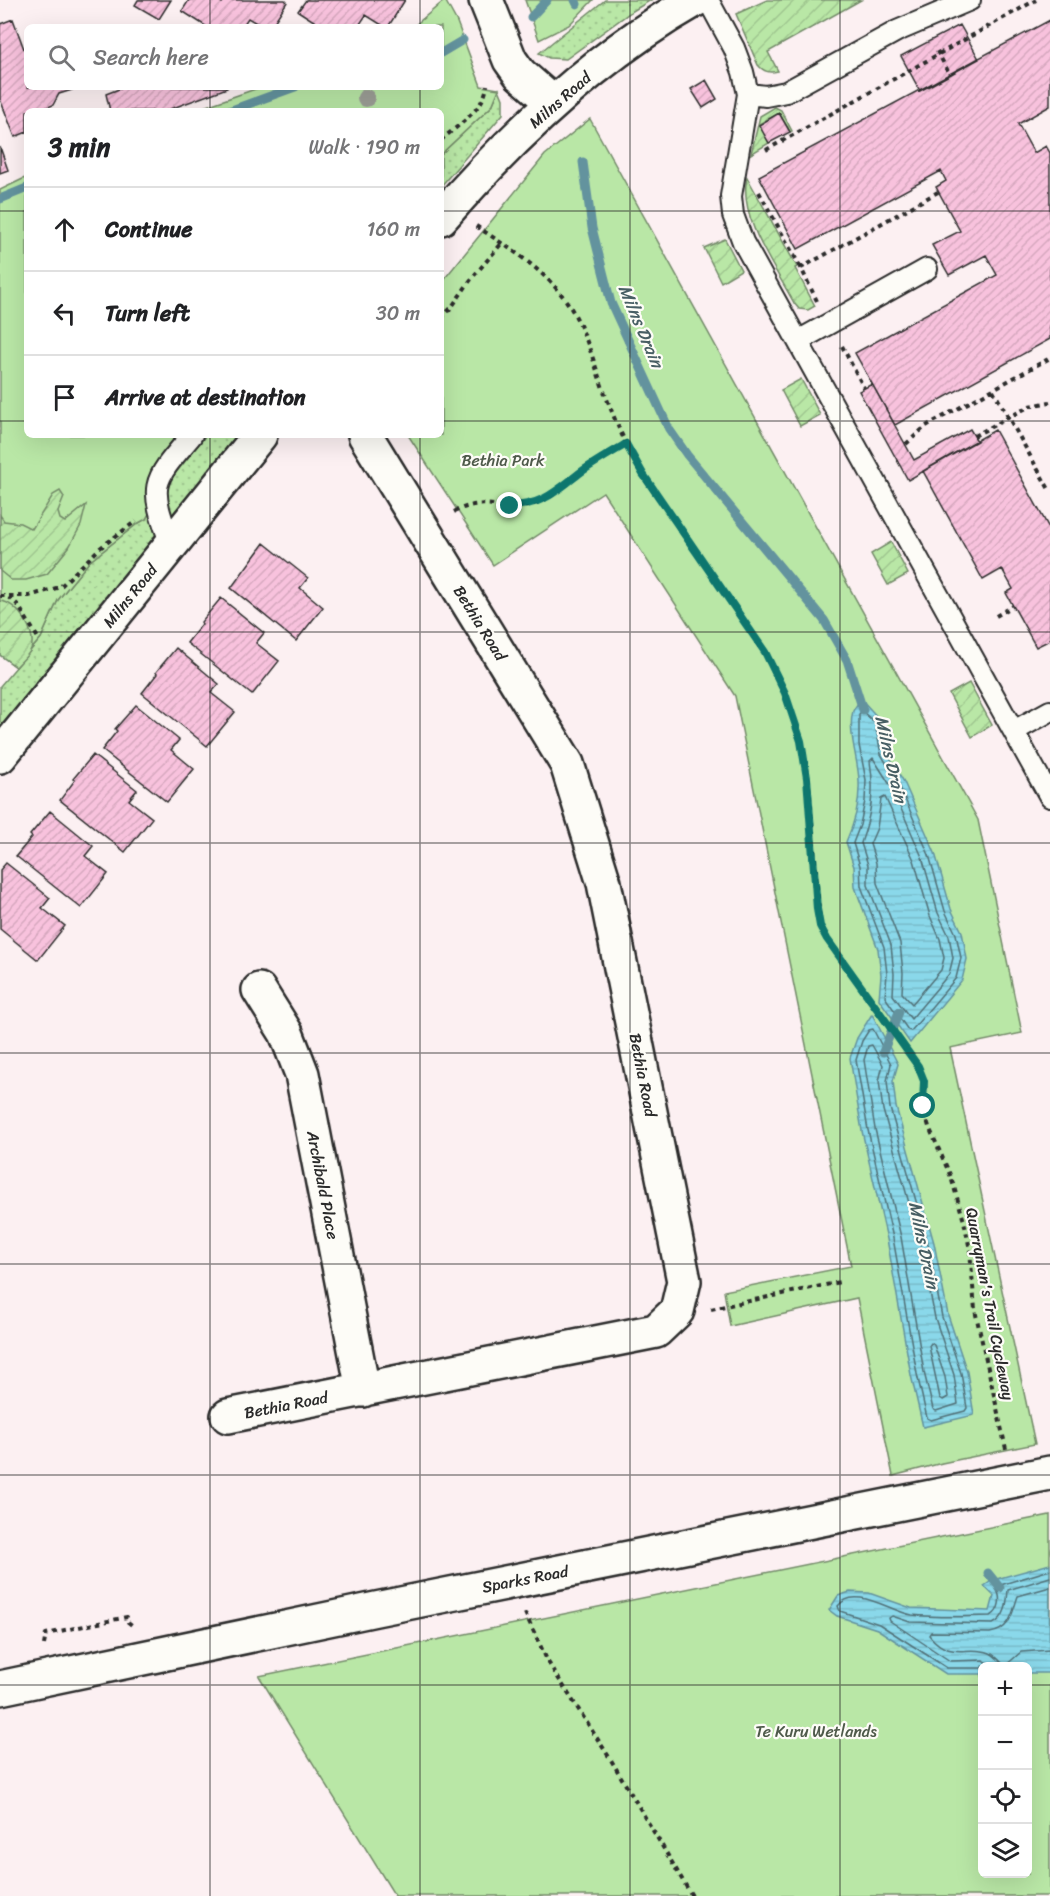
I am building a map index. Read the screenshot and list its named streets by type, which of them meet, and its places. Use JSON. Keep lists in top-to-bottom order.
{
  "streets": {
    "street": [
      "Milns Road",
      "Bethia Road",
      "Archibald Place",
      "Sparks Road"
    ],
    "path": ["Quarryman's Trail Cycleway"]
  },
  "crossings": [
    ["Milns Road", "Quarryman's Trail Cycleway"],
    ["Bethia Road", "Archibald Place"]
  ],
  "water": ["Milns Drain"],
  "parks": ["Bethia Park", "Te Kuru Wetlands"],
  "page": {
    "search": "Search here",
    "heading": ["3 min", "Walk · 190 m"],
    "list": [
      ["Continue", "160 m"],
      ["Turn left", "30 m"],
      "Arrive at destination"
    ],
    "map_buttons": ["+", "−"]
  }
}
